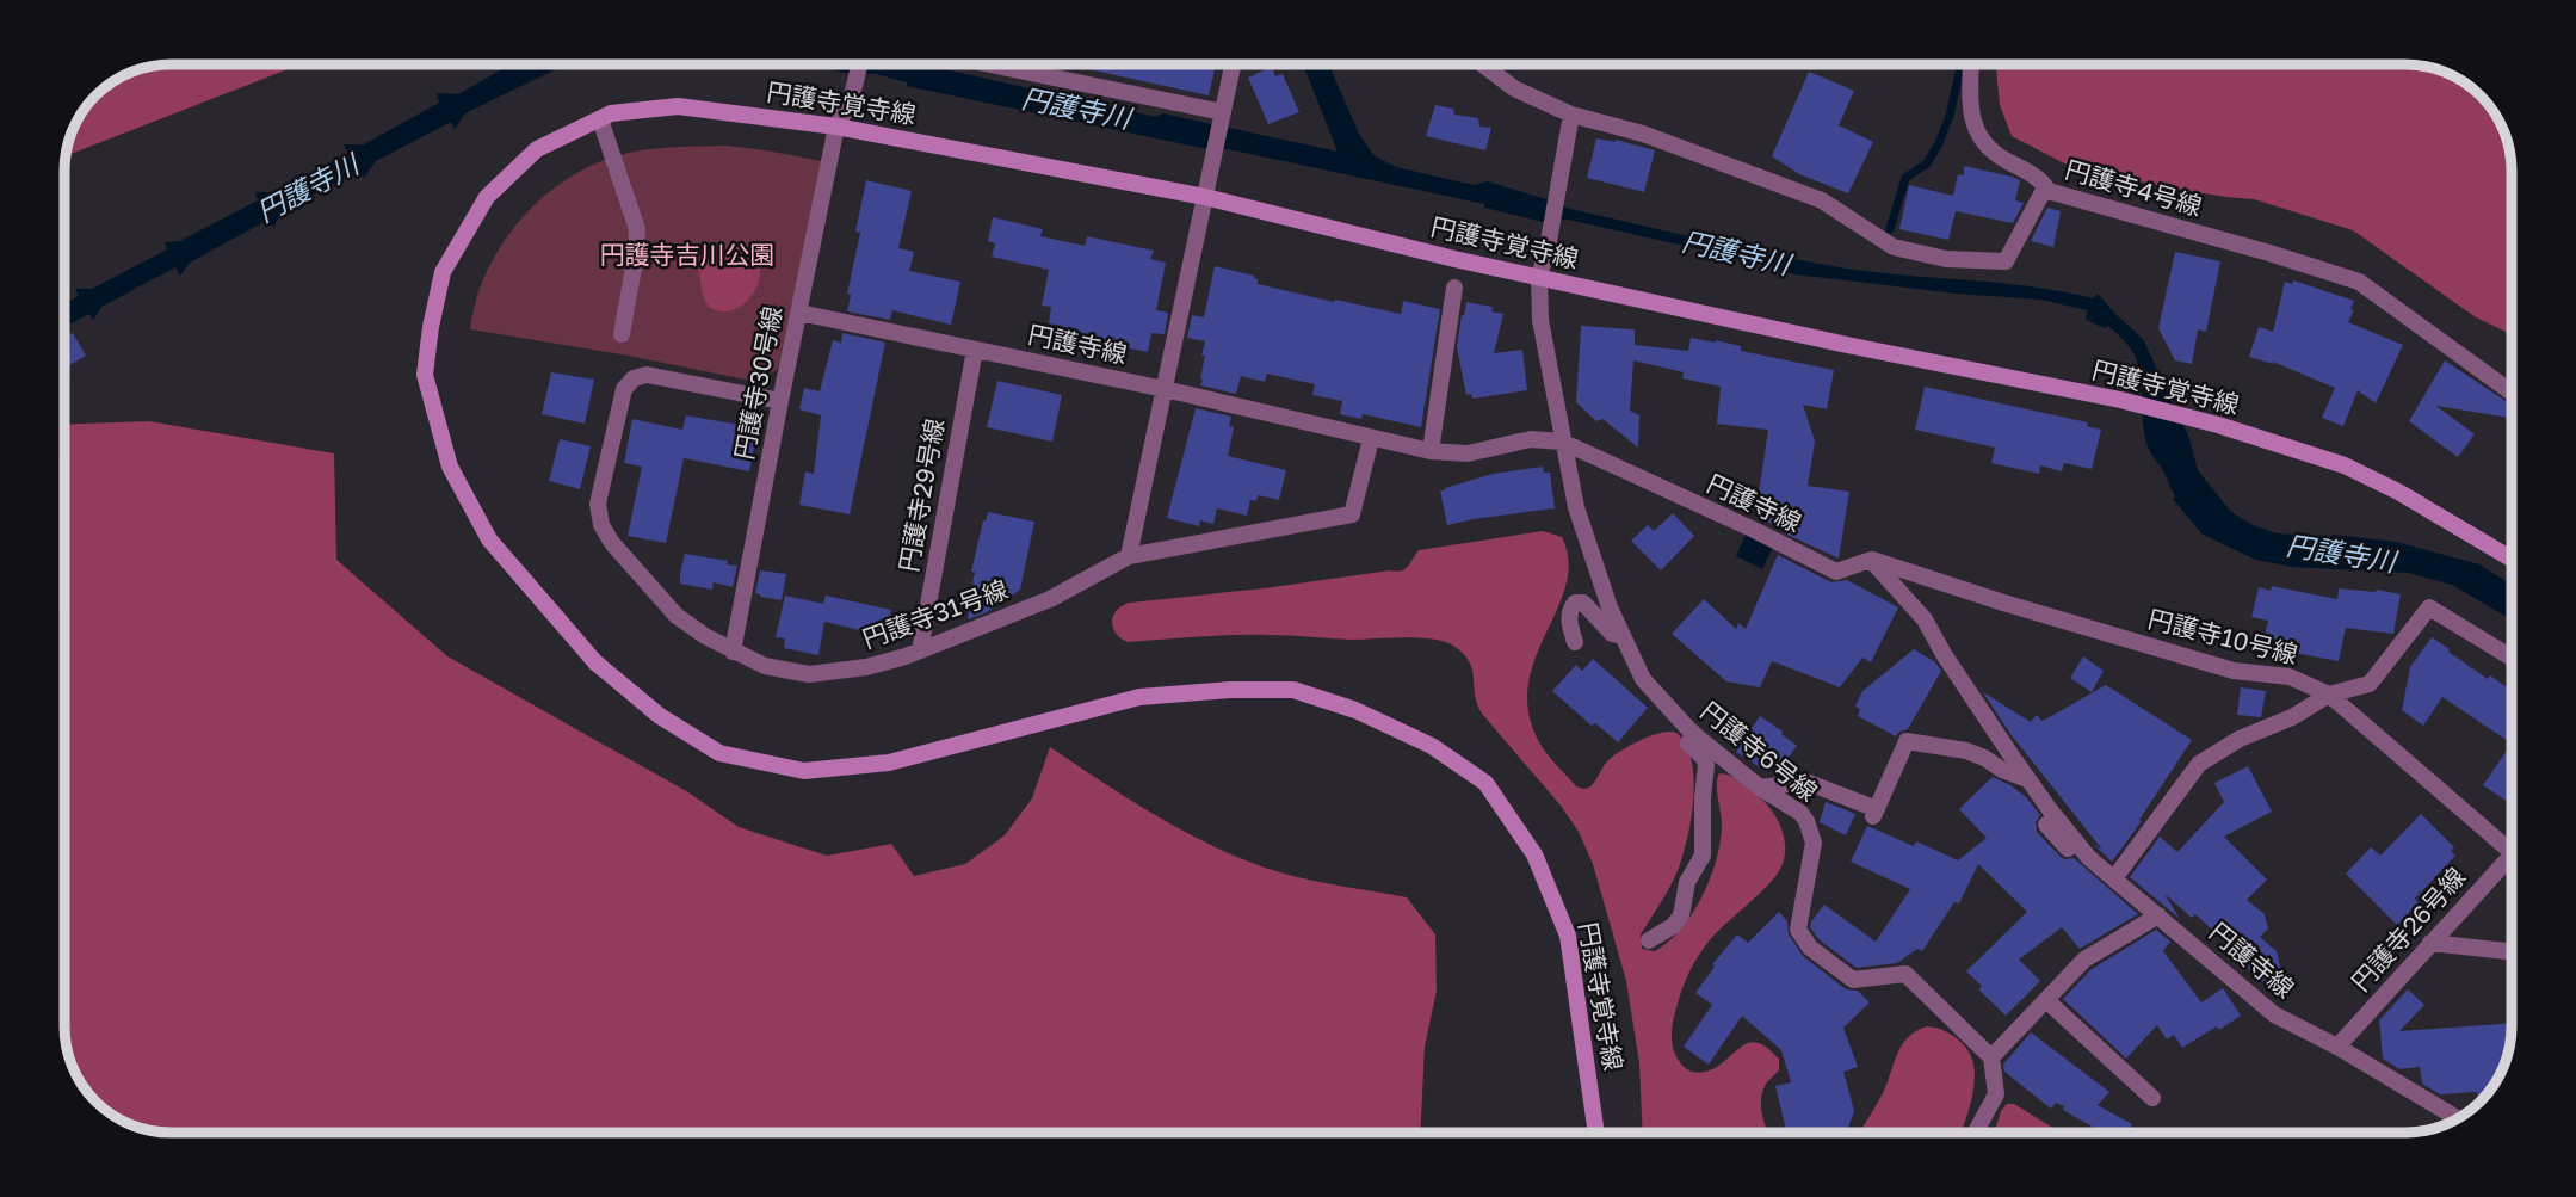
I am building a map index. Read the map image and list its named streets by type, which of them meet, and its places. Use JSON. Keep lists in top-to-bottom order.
{
  "streets": {
    "street": [
      "円護寺覚寺線",
      "円護寺4号線",
      "円護寺線",
      "円護寺30号線",
      "円護寺29号線",
      "円護寺31号線",
      "円護寺10号線",
      "円護寺6号線",
      "円護寺26号線"
    ]
  },
  "crossings": [
    ["円護寺覚寺線", "円護寺30号線"],
    ["円護寺覚寺線", "円護寺6号線"],
    ["円護寺線", "円護寺30号線"],
    ["円護寺線", "円護寺29号線"],
    ["円護寺線", "円護寺31号線"],
    ["円護寺線", "円護寺10号線"],
    ["円護寺線", "円護寺6号線"],
    ["円護寺線", "円護寺26号線"],
    ["円護寺30号線", "円護寺31号線"],
    ["円護寺29号線", "円護寺31号線"]
  ],
  "water": ["円護寺川"],
  "parks": ["円護寺吉川公園"]
}
